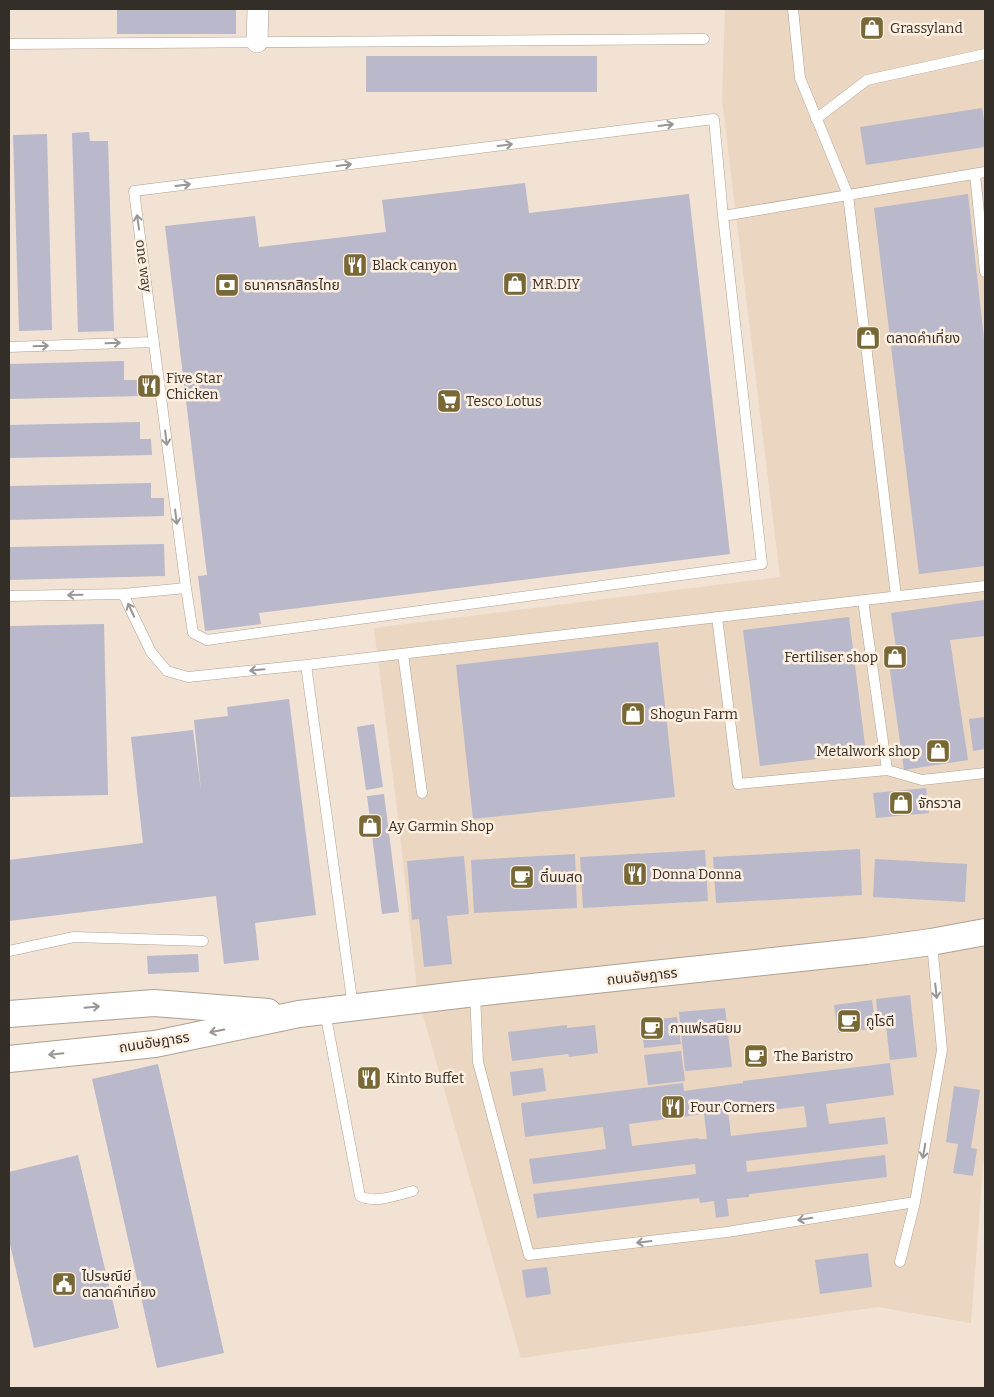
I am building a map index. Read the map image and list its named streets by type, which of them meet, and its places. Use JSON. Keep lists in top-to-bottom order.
{
  "streets": {
    "street": ["ถนนอัษฎาธร"],
    "lane": ["one way"]
  },
  "places": {
    "shop": [
      "Grassyland",
      "MR.DIY",
      "ตลาดคำเที่ยง",
      "Fertiliser shop",
      "Shogun Farm",
      "Metalwork shop",
      "จักรวาล",
      "Ay Garmin Shop"
    ],
    "restaurant": [
      "Black canyon",
      "Five Star Chicken",
      "Donna Donna",
      "Kinto Buffet",
      "Four Corners"
    ],
    "bank": ["ธนาคารกสิกรไทย"],
    "supermarket": ["Tesco Lotus"],
    "cafe": [
      "ตี๋นมสด",
      "กูโรตี",
      "กาแฟรสนิยม",
      "The Baristro"
    ],
    "public building": ["ไปรษณีย์ ตลาดคำเที่ยง"]
  }
}
